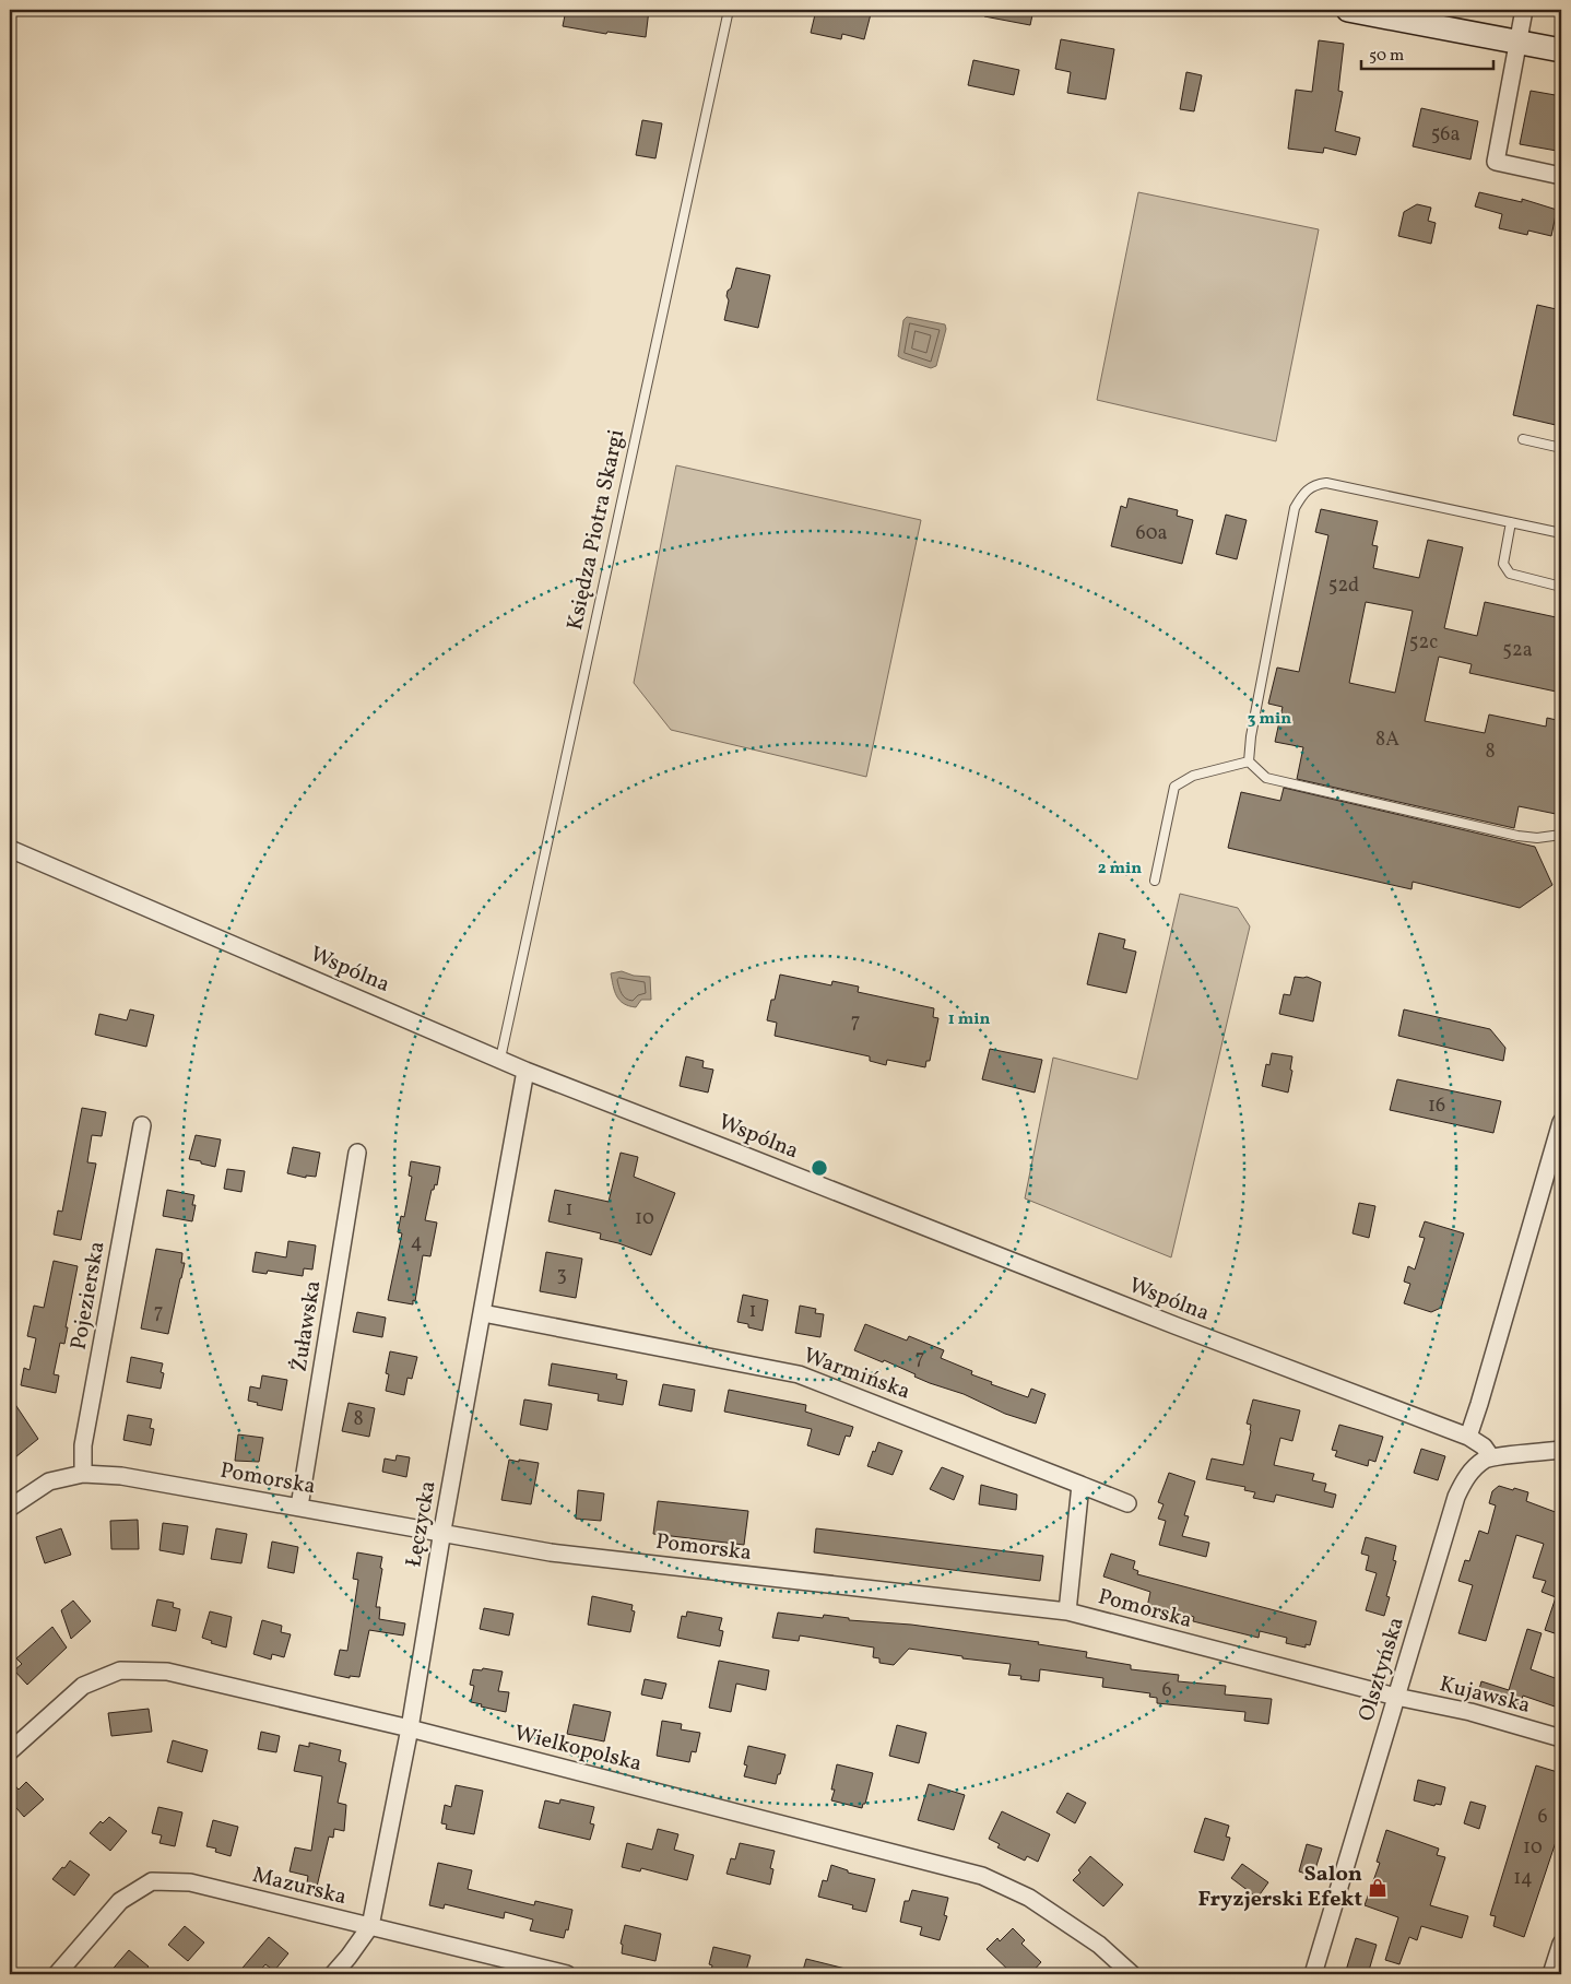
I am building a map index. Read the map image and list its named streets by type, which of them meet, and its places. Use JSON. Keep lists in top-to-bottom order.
{
  "streets": {
    "street": [
      "Wspólna",
      "Pojezierska",
      "Żuławska",
      "Warmińska",
      "Pomorska",
      "Łęczycka",
      "Olsztyńska",
      "Kujawska",
      "Wielkopolska",
      "Mazurska"
    ],
    "lane": ["Księdza Piotra Skargi"]
  },
  "crossings": [
    ["Księdza Piotra Skargi", "Wspólna"],
    ["Wspólna", "Łęczycka"],
    ["Wspólna", "Olsztyńska"],
    ["Pojezierska", "Pomorska"],
    ["Żuławska", "Pomorska"],
    ["Warmińska", "Łęczycka"],
    ["Pomorska", "Łęczycka"],
    ["Pomorska", "Olsztyńska"],
    ["Pomorska", "Kujawska"],
    ["Łęczycka", "Wielkopolska"],
    ["Łęczycka", "Mazurska"],
    ["Olsztyńska", "Kujawska"]
  ],
  "places": {
    "shop": ["Salon Fryzjerski Efekt"]
  },
  "house_numbers": [
    "56a",
    "60a",
    "52d",
    "52c",
    "52a",
    "8A",
    "8",
    "7",
    "16",
    "1",
    "10",
    "4",
    "3",
    "1",
    "7",
    "7",
    "8",
    "6",
    "6",
    "10",
    "14"
  ],
  "scale_bar": "50 m",
  "rings": ["3 min", "2 min", "1 min"]
}
